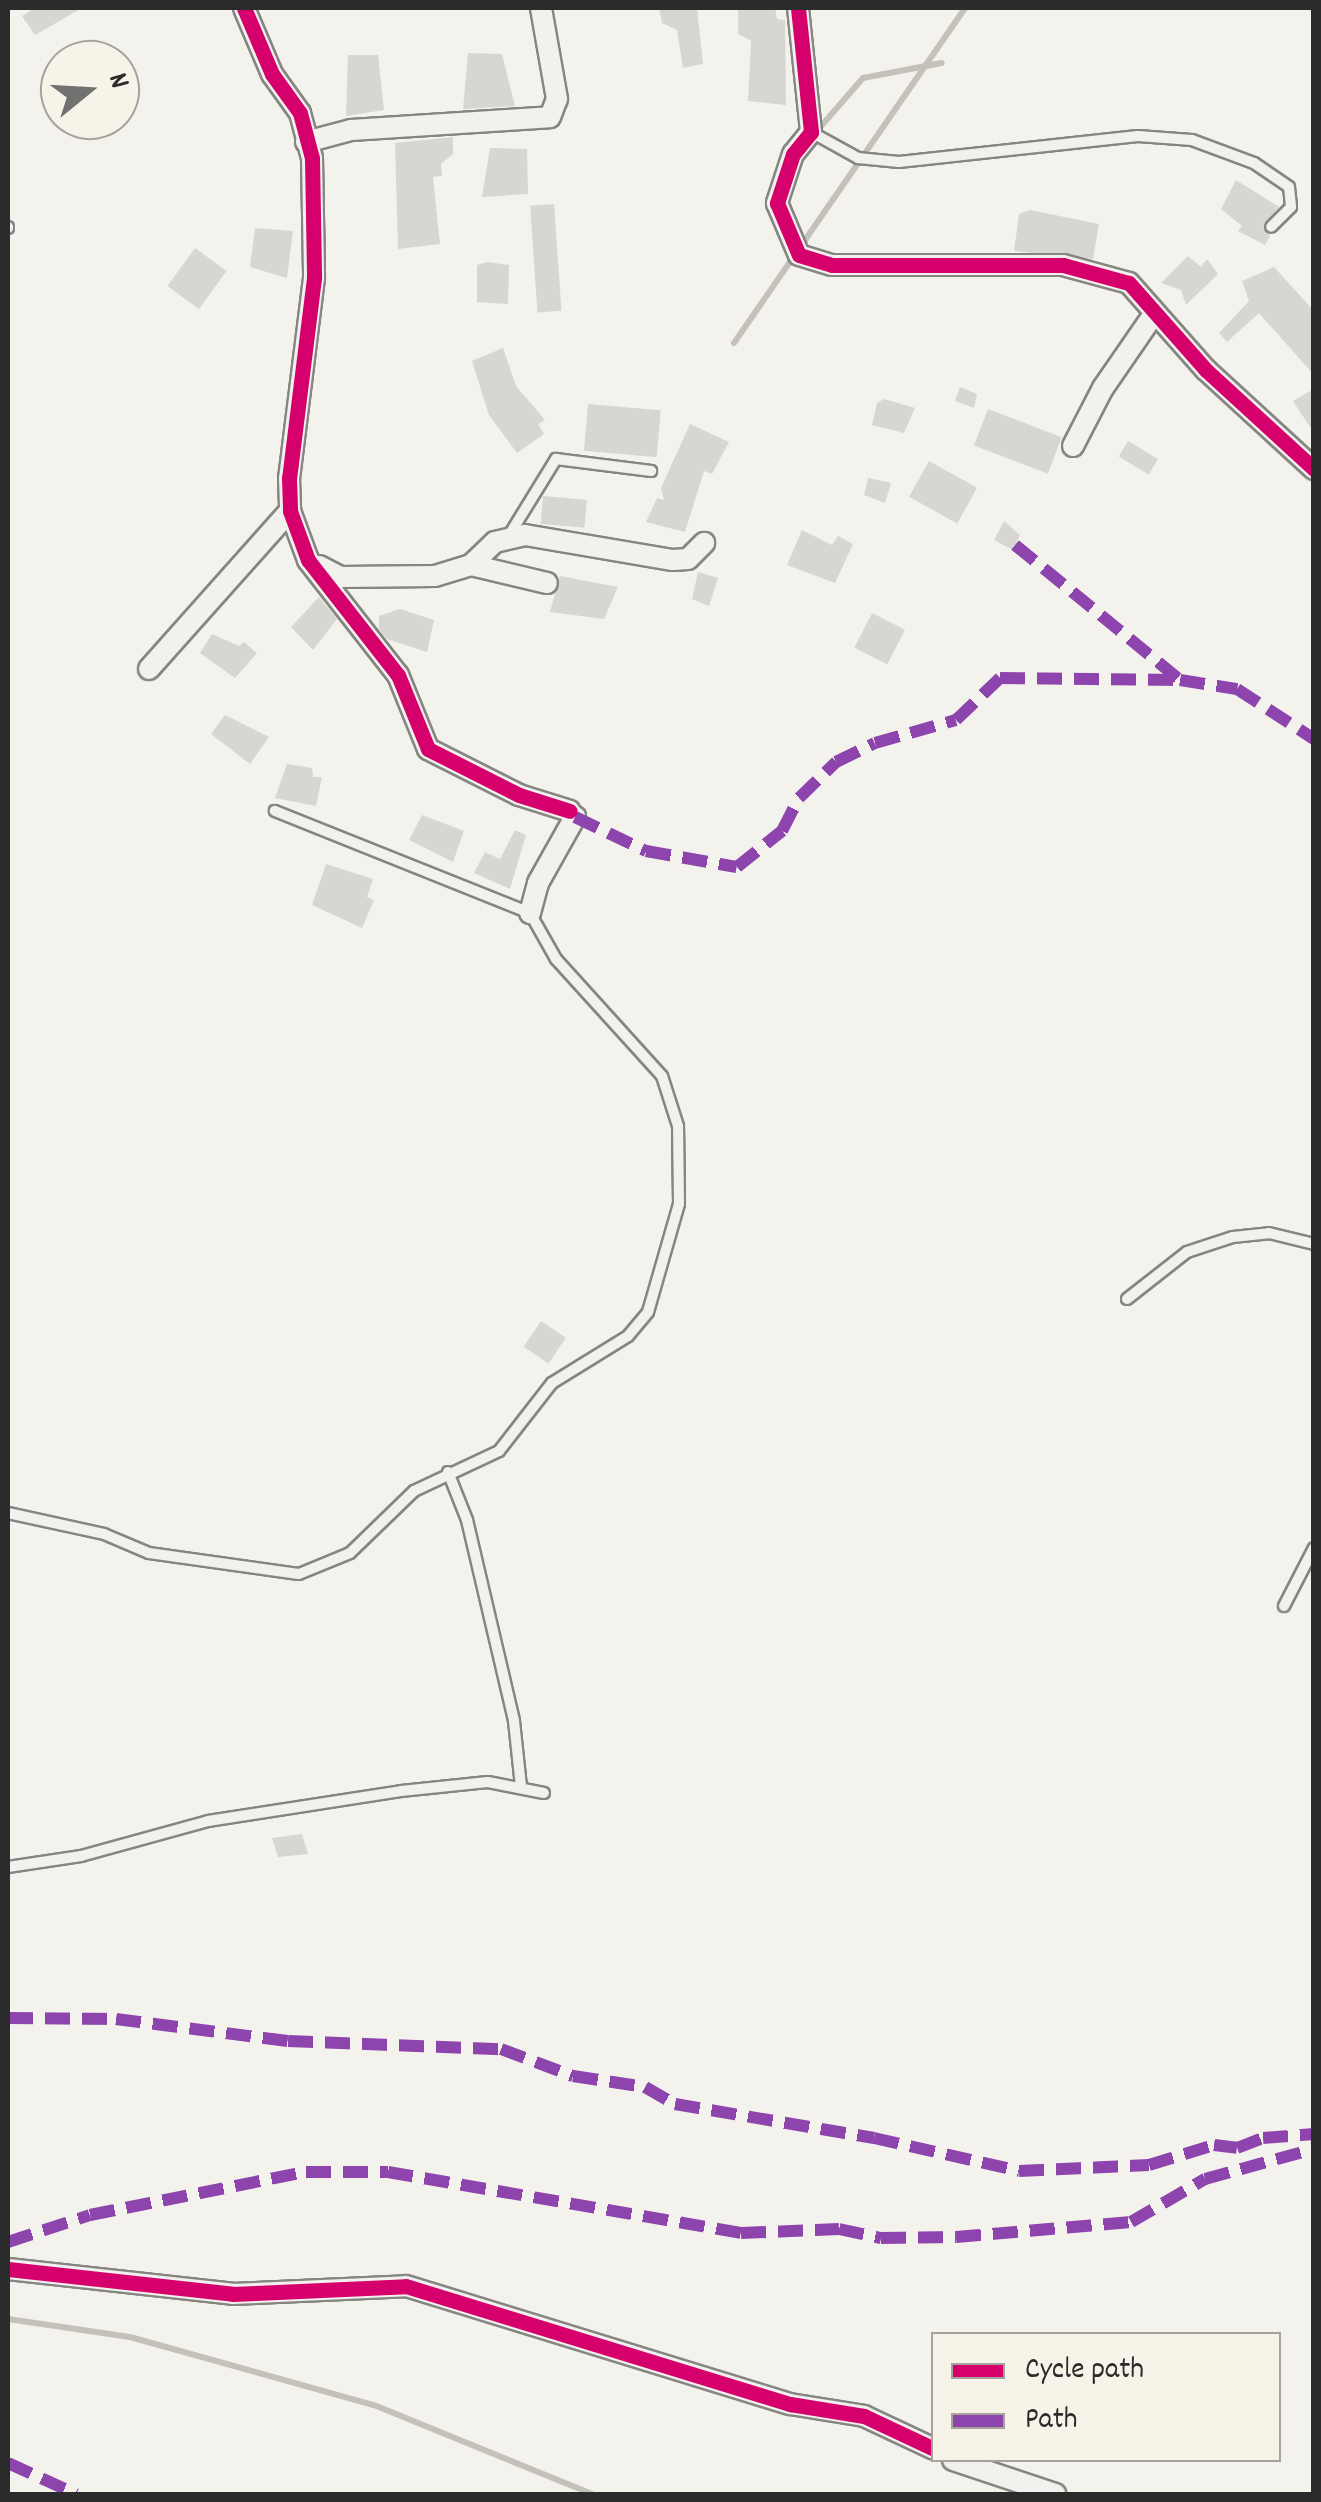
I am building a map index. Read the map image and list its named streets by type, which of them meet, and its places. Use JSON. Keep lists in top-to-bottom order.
{
  "legend": ["Cycle path", "Path"],
  "north": "right"
}
